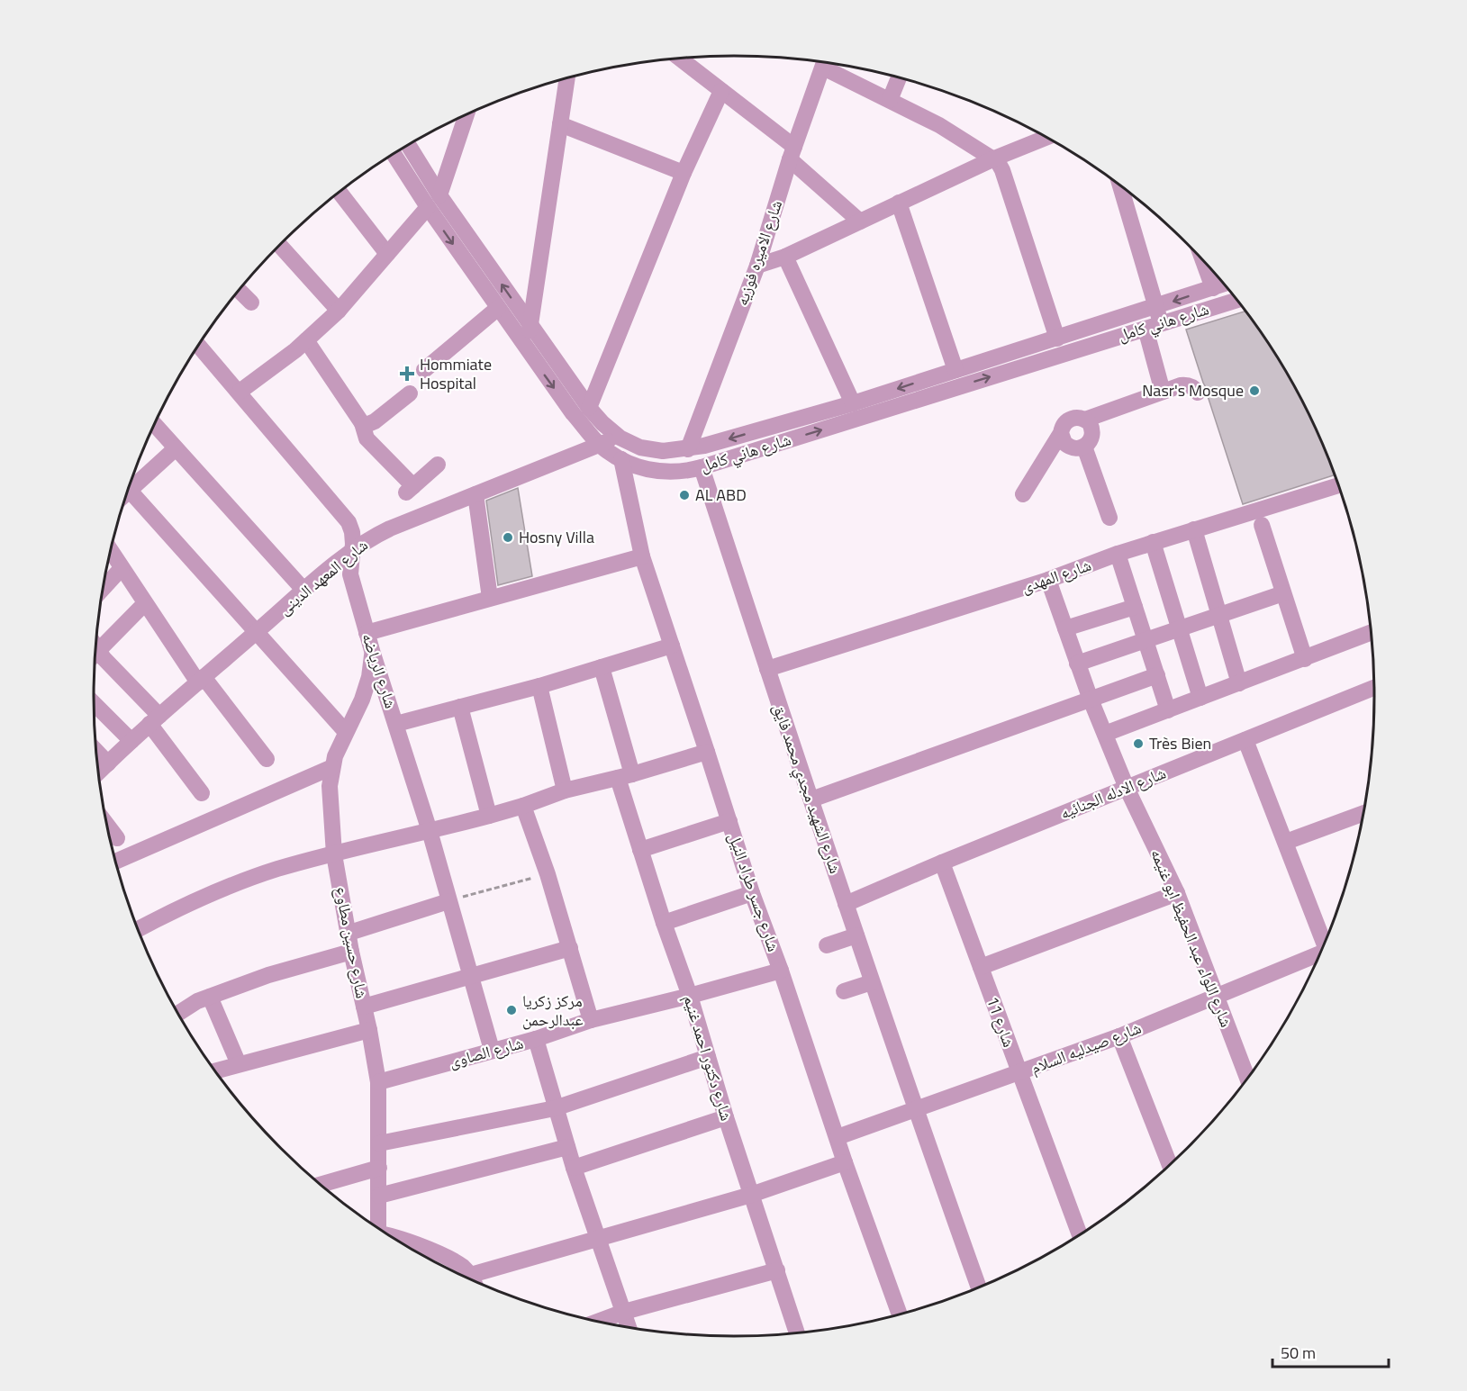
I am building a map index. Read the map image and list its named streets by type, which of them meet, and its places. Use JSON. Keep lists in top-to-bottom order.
{
  "streets": {
    "street": [
      "شارع الاميره فوزيه",
      "شارع هاني كامل",
      "شارع المهدى",
      "شارع المعهد الدينى",
      "شارع الرياضه",
      "شارع الشهيد مجدي محمد فايق",
      "شارع الادله الجنائيه",
      "شارع جسر طراد النيل",
      "شارع اللواء عبد الحفيظ ابو غنيمه",
      "شارع حسين مطاوع",
      "شارع 11",
      "شارع صيدليه السلام",
      "شارع الصاوى",
      "شارع دكتور احمد غنيم"
    ]
  },
  "crossings": [
    ["شارع الاميره فوزيه", "شارع هاني كامل"],
    ["شارع هاني كامل", "شارع المعهد الدينى"],
    ["شارع هاني كامل", "شارع الشهيد مجدي محمد فايق"],
    ["شارع هاني كامل", "شارع جسر طراد النيل"],
    ["شارع المهدى", "شارع الشهيد مجدي محمد فايق"],
    ["شارع المهدى", "شارع اللواء عبد الحفيظ ابو غنيمه"],
    ["شارع المعهد الدينى", "شارع الرياضه"],
    ["شارع الرياضه", "شارع حسين مطاوع"],
    ["شارع الرياضه", "شارع الصاوى"],
    ["شارع الشهيد مجدي محمد فايق", "شارع الادله الجنائيه"],
    ["شارع الشهيد مجدي محمد فايق", "شارع صيدليه السلام"],
    ["شارع الادله الجنائيه", "شارع اللواء عبد الحفيظ ابو غنيمه"],
    ["شارع الادله الجنائيه", "شارع 11"],
    ["شارع جسر طراد النيل", "شارع صيدليه السلام"],
    ["شارع جسر طراد النيل", "شارع الصاوى"],
    ["شارع اللواء عبد الحفيظ ابو غنيمه", "شارع صيدليه السلام"],
    ["شارع حسين مطاوع", "شارع الصاوى"],
    ["شارع 11", "شارع صيدليه السلام"],
    ["شارع الصاوى", "شارع دكتور احمد غنيم"]
  ],
  "places": {
    "health": ["Hommiate Hospital"],
    "other": [
      "Nasr's Mosque",
      "AL ABD",
      "Hosny Villa",
      "Très Bien",
      "مركز زكريا عبدالرحمن"
    ]
  },
  "scale_bar": "50 m"
}
